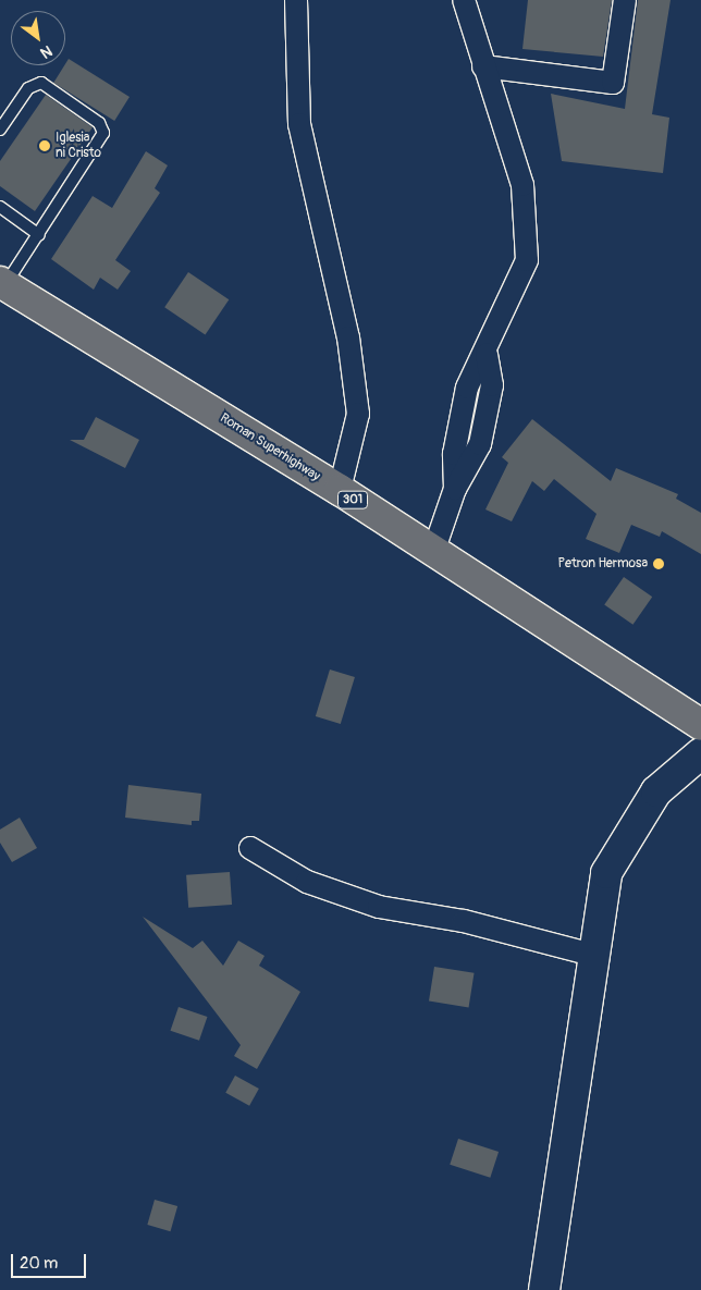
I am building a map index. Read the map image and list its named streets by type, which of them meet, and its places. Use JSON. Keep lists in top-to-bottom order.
{
  "streets": {
    "main road": ["Roman Superhighway", "301"]
  },
  "places": ["Iglesia ni Cristo", "Petron Hermosa"],
  "scale_bar": "20 m",
  "north": "bottom right"
}
